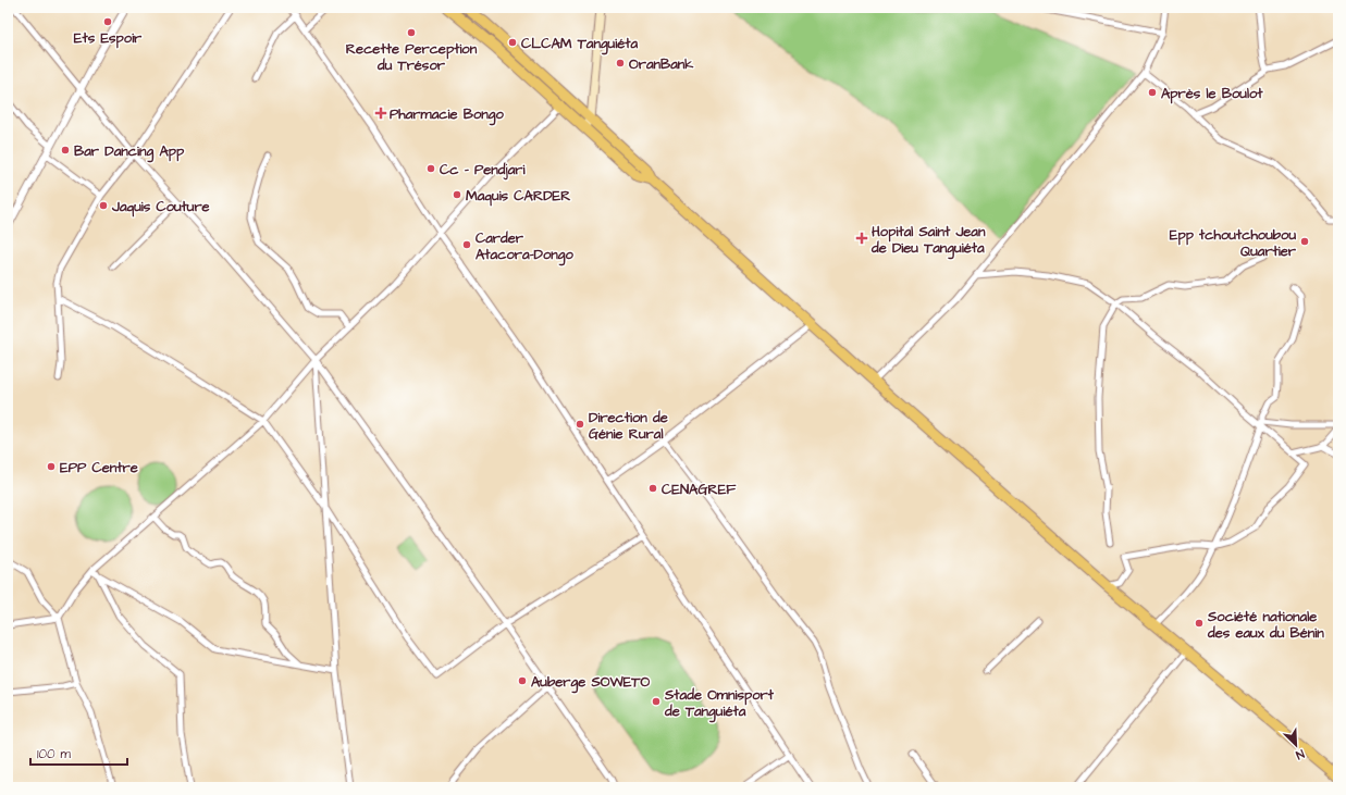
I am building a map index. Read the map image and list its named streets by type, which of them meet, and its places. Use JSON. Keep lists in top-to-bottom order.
{
  "places": {
    "other": [
      "Ets Espoir",
      "Recette Perception du Trésor",
      "CLCAM Tanguiéta",
      "OranBank",
      "Après le Boulot",
      "Bar Dancing App",
      "Cc - Pendjari",
      "Maquis CARDER",
      "Jaquis Couture",
      "Epp tchoutchoubou Quartier",
      "Carder Atacora-Dongo",
      "Direction de Génie Rural",
      "EPP Centre",
      "CENAGREF",
      "Société nationale des eaux du Bénin",
      "Auberge SOWETO",
      "Stade Omnisport de Tanguiéta"
    ],
    "health": ["Pharmacie Bongo", "Hopital Saint Jean de Dieu Tanguiéta"]
  },
  "scale_bar": "100 m",
  "north": "bottom right"
}
